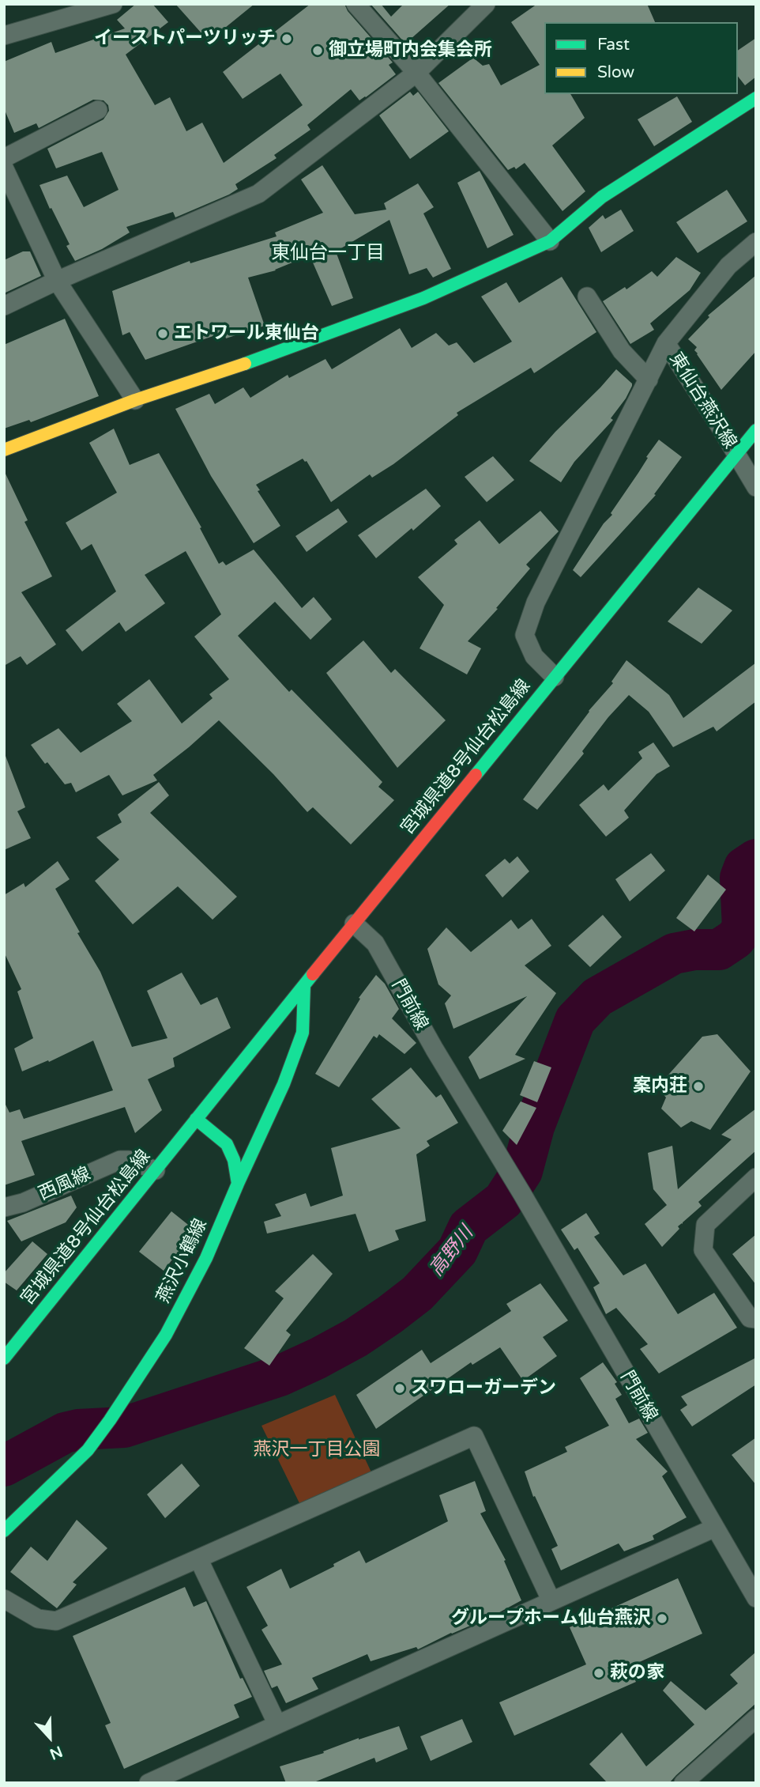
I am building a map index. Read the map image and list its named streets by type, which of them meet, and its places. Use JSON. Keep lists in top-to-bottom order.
{
  "streets": {
    "street": [
      "東仙台燕沢線",
      "宮城県道8号仙台松島線",
      "門前線",
      "西風線",
      "燕沢小鶴線"
    ]
  },
  "crossings": [
    ["東仙台燕沢線", "宮城県道8号仙台松島線"],
    ["宮城県道8号仙台松島線", "門前線"],
    ["宮城県道8号仙台松島線", "西風線"],
    ["宮城県道8号仙台松島線", "燕沢小鶴線"]
  ],
  "districts": ["東仙台一丁目"],
  "water": ["高野川"],
  "parks": ["燕沢一丁目公園"],
  "places": [
    "イーストパーツリッチ",
    "御立場町内会集会所",
    "エトワール東仙台",
    "案内荘",
    "スワローガーデン",
    "グループホーム仙台燕沢",
    "萩の家"
  ],
  "legend": ["Fast", "Slow"],
  "north": "bottom"
}
